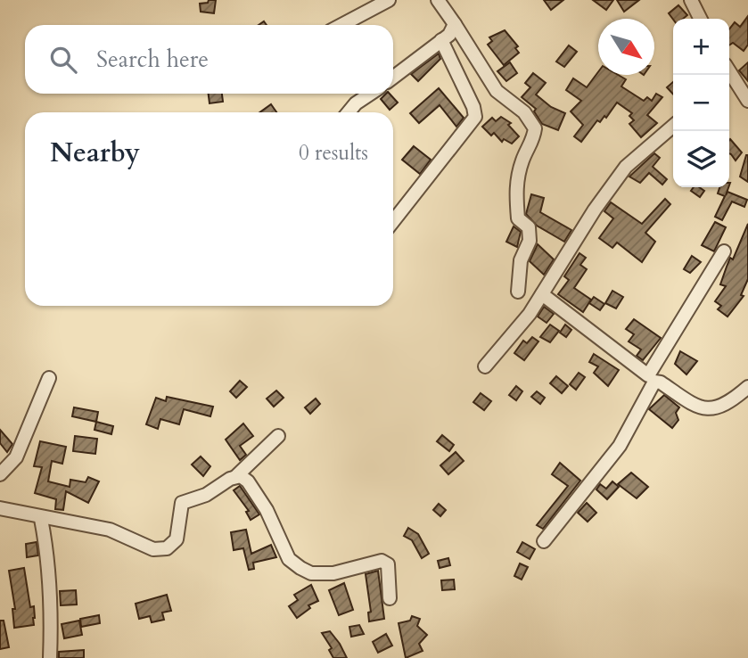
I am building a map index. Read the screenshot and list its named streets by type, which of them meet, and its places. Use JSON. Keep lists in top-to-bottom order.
{
  "north": "bottom right",
  "page": {
    "map_buttons": ["+", "−"],
    "search": "Search here",
    "heading": ["Nearby", "0 results"]
  }
}
